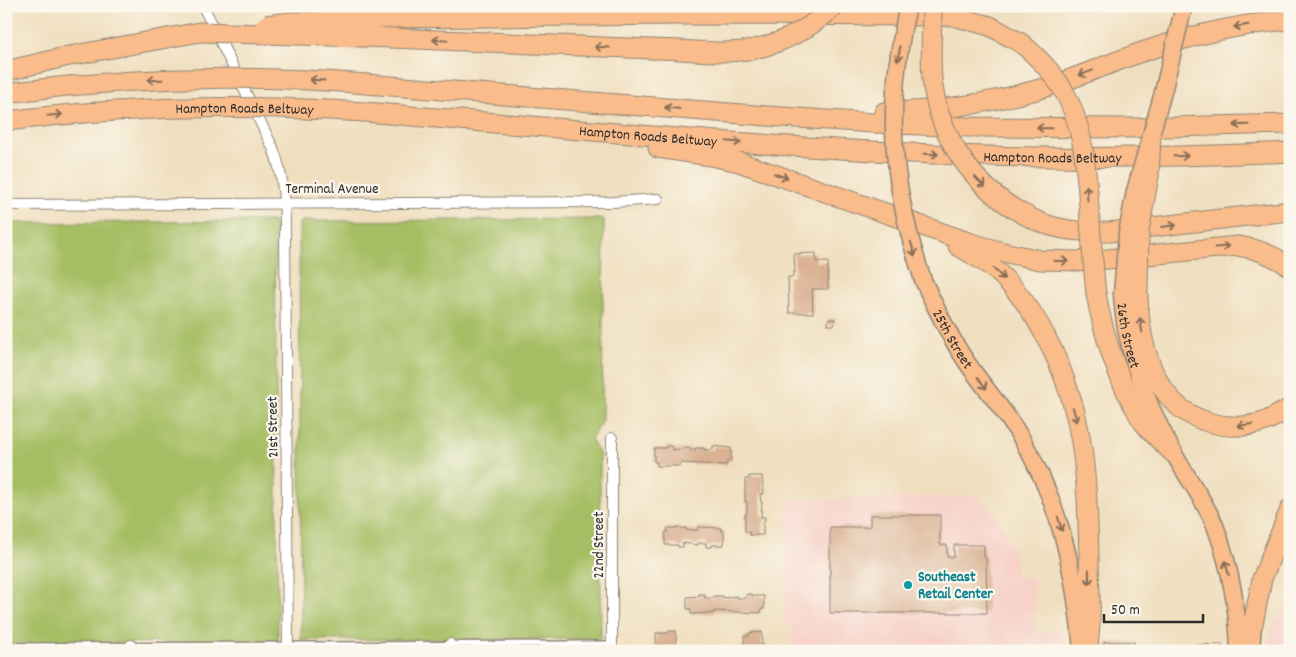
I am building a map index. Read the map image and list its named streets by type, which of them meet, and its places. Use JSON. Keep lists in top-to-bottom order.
{
  "streets": {
    "highway": ["Hampton Roads Beltway"],
    "main road": ["26th Street", "25th Street"],
    "street": ["Terminal Avenue", "21st Street", "22nd Street"]
  },
  "crossings": [
    ["Terminal Avenue", "21st Street"]
  ],
  "one_way": ["26th Street", "25th Street"],
  "places": ["Southeast Retail Center"],
  "scale_bar": "50 m"
}
